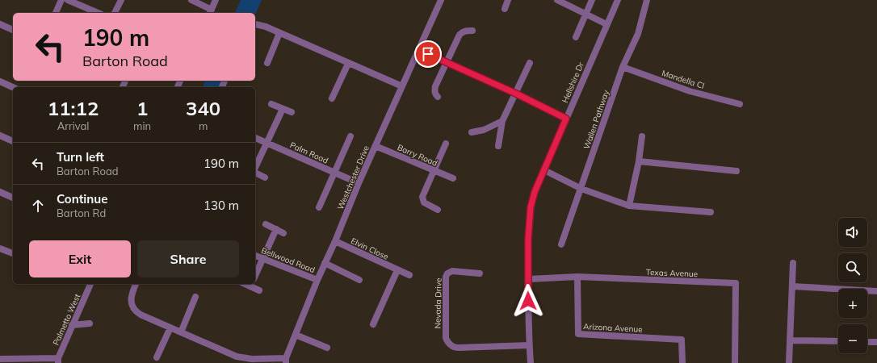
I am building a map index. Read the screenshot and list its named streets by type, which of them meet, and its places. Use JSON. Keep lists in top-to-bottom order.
{
  "streets": {
    "street": [
      "Mandella Cl",
      "Hellshire Dr",
      "Wallen Pathway",
      "Palm Road",
      "Barry Road",
      "Westchester Drive",
      "Elvin Close",
      "Bellwood Road",
      "Texas Avenue",
      "Nevada Drive",
      "Palmetto West",
      "Arizona Avenue"
    ]
  },
  "crossings": [
    ["Mandella Cl", "Wallen Pathway"],
    ["Hellshire Dr", "Texas Avenue"],
    ["Hellshire Dr", "Nevada Drive"],
    ["Palm Road", "Westchester Drive"],
    ["Barry Road", "Westchester Drive"],
    ["Westchester Drive", "Elvin Close"],
    ["Westchester Drive", "Bellwood Road"],
    ["Texas Avenue", "Arizona Avenue"]
  ],
  "page": {
    "turn": ["190 m", "Barton Road"],
    "eta": [
      "11:12",
      "Arrival",
      "1",
      "min",
      "340",
      "m"
    ],
    "list": [
      {
        "name": "Turn left",
        "note": "Barton Road",
        "value": "190 m"
      },
      {
        "name": "Continue",
        "note": "Barton Rd",
        "value": "130 m"
      }
    ],
    "map_buttons": ["+", "−"],
    "buttons": ["Exit", "Share"]
  }
}
